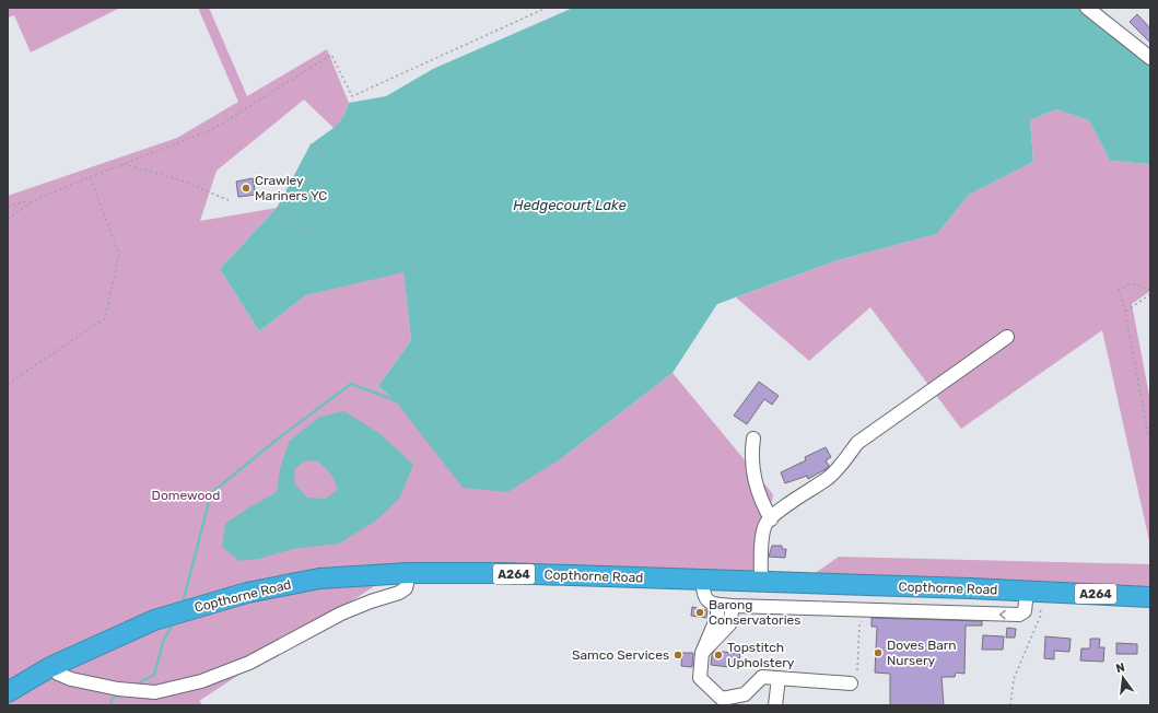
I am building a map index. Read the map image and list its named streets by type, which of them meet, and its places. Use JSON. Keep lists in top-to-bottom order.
{
  "streets": {
    "highway": ["A264", "Copthorne Road"]
  },
  "water": ["Hedgecourt Lake"],
  "parks": ["Domewood"],
  "places": [
    "Crawley Mariners YC",
    "Barong Conservatories",
    "Doves Barn Nursery",
    "Samco Services",
    "Topstitch Upholstery"
  ],
  "north": "top"
}
